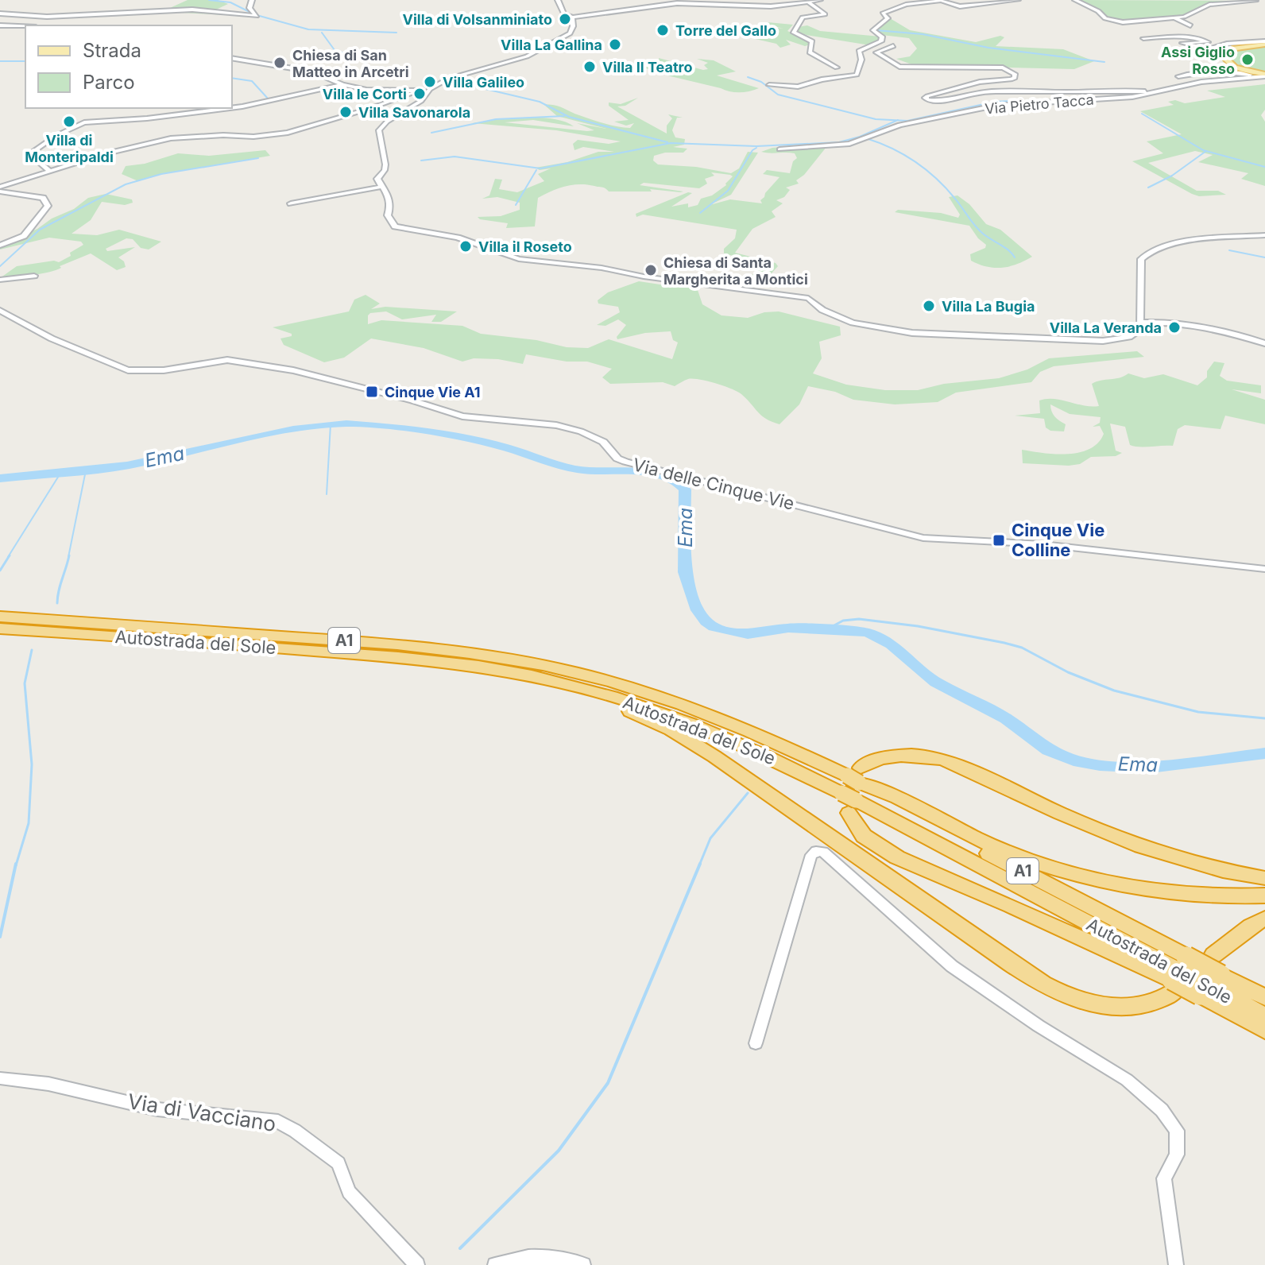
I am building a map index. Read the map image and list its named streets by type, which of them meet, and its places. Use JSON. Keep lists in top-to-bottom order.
{
  "streets": {
    "highway": ["A1", "Autostrada del Sole"],
    "street": ["Via Pietro Tacca", "Via delle Cinque Vie", "Via di Vacciano"]
  },
  "water": ["Ema"],
  "places": {
    "other": [
      "Villa di Volsanminiato",
      "Torre del Gallo",
      "Villa La Gallina",
      "Assi Giglio Rosso",
      "Chiesa di San Matteo in Arcetri",
      "Villa Il Teatro",
      "Villa Galileo",
      "Villa le Corti",
      "Villa Savonarola",
      "Villa di Monteripaldi",
      "Villa il Roseto",
      "Chiesa di Santa Margherita a Montici",
      "Villa La Bugia",
      "Villa La Veranda"
    ],
    "transit": ["Cinque Vie A1", "Cinque Vie Colline"]
  },
  "legend": ["Strada", "Parco"]
}
